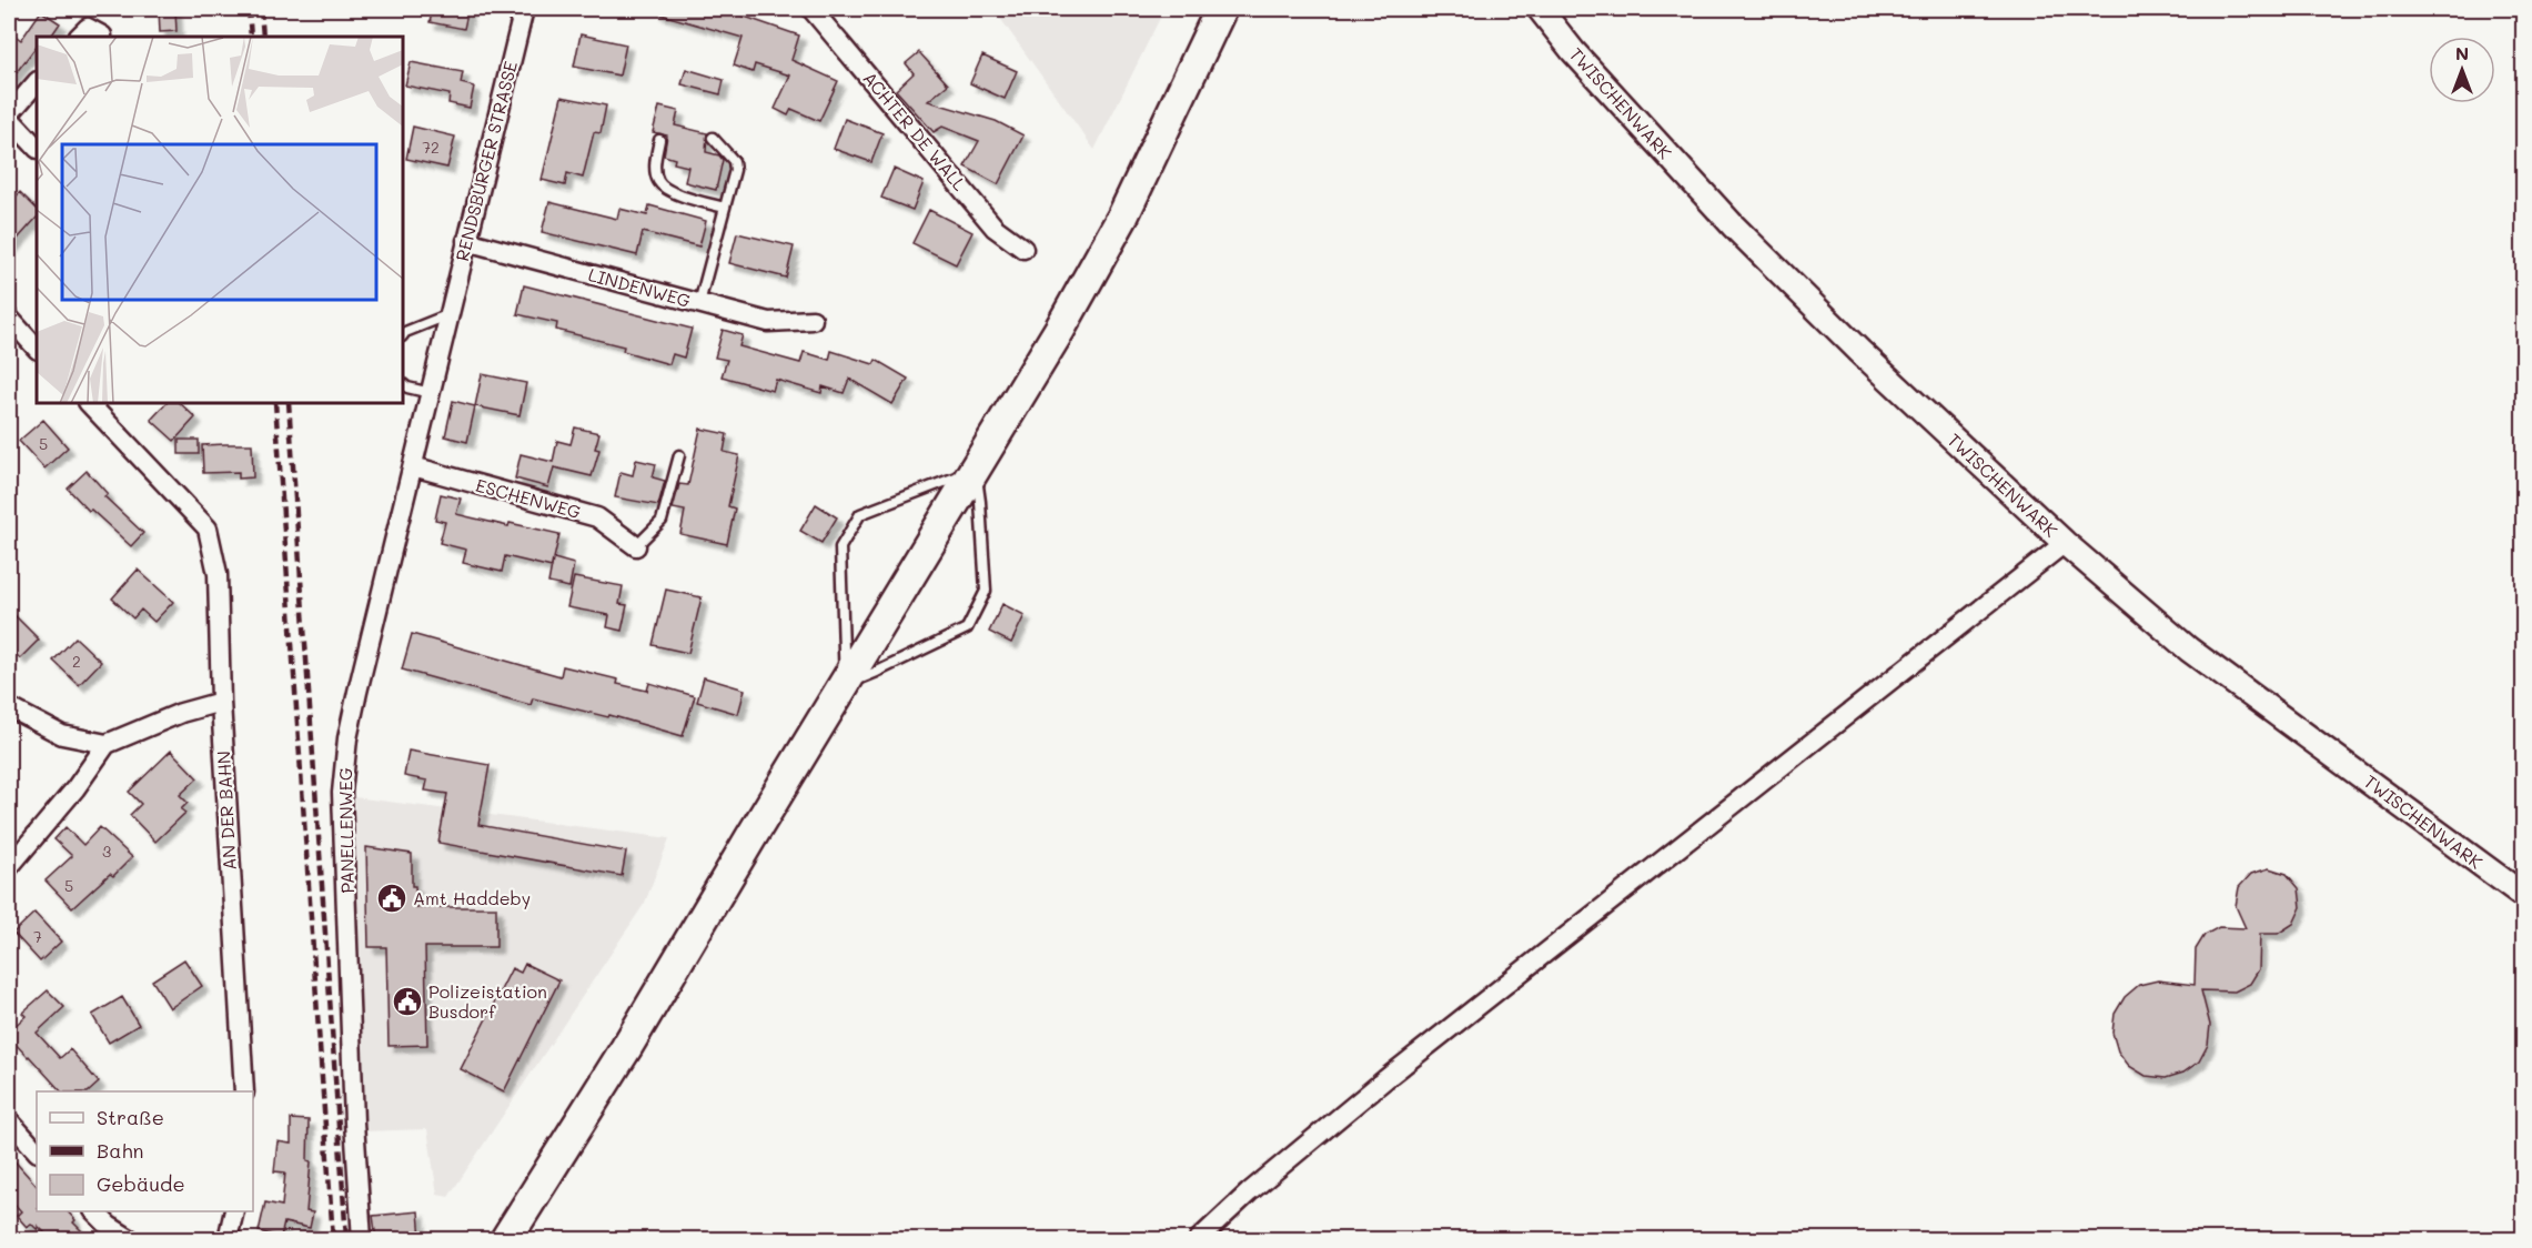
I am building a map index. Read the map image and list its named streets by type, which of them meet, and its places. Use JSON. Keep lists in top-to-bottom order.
{
  "streets": {
    "street": [
      "TWISCHENWARK",
      "ACHTER DE WALL",
      "RENDSBURGER STRASSE",
      "LINDENWEG",
      "ESCHENWEG",
      "AN DER BAHN",
      "PANELLENWEG"
    ]
  },
  "crossings": [
    ["RENDSBURGER STRASSE", "LINDENWEG"],
    ["RENDSBURGER STRASSE", "PANELLENWEG"],
    ["ESCHENWEG", "PANELLENWEG"]
  ],
  "places": {
    "public building": ["Amt Haddeby", "Polizeistation Busdorf"]
  },
  "house_numbers": [
    "72",
    "5",
    "2",
    "3",
    "5",
    "7"
  ],
  "legend": ["Straße", "Bahn", "Gebäude"],
  "north": "top"
}
